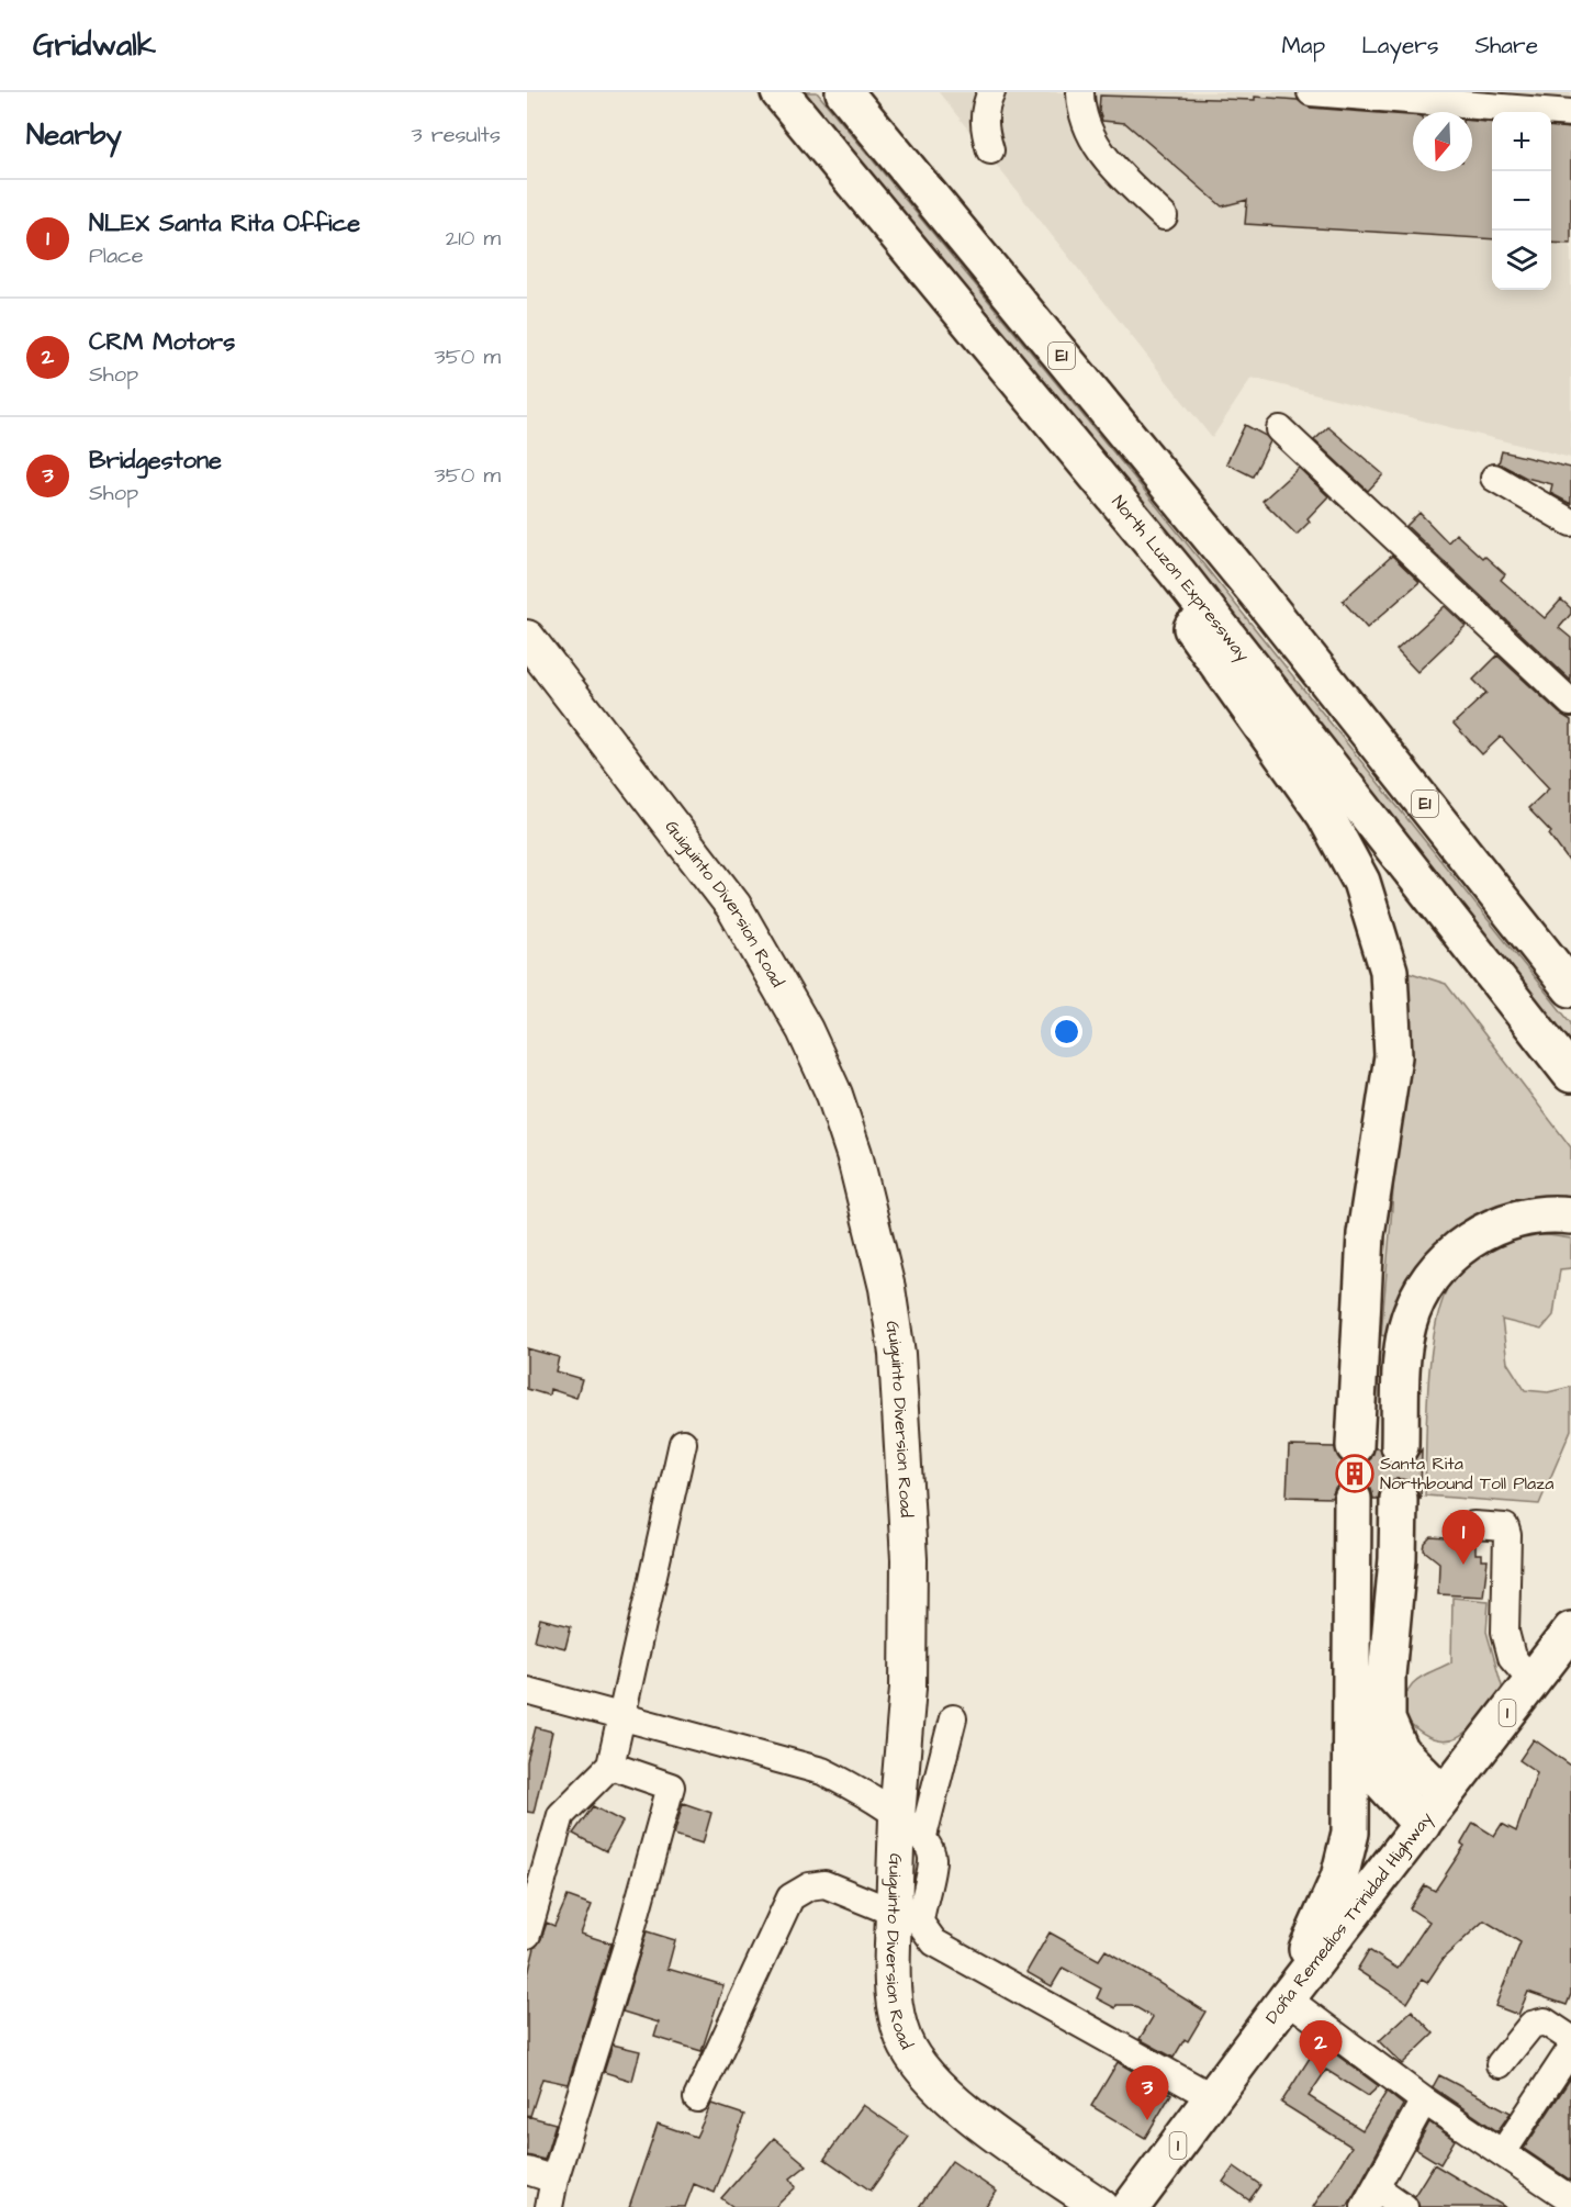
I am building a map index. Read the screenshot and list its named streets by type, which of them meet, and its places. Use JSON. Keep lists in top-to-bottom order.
{
  "streets": {
    "highway": [
      "E1",
      "North Luzon Expressway",
      "1",
      "Doña Remedios Trinidad Highway"
    ],
    "main road": ["Guiguinto Diversion Road"]
  },
  "places": {
    "building": ["Santa Rita Northbound Toll Plaza"]
  },
  "north": "bottom",
  "page": {
    "header": "Gridwalk",
    "nav": ["Map", "Layers", "Share"],
    "heading": ["Nearby", "3 results"],
    "map_buttons": ["+", "−"],
    "list": [
      {
        "mark": "1",
        "name": "NLEX Santa Rita Office",
        "note": "Place",
        "value": "210 m"
      },
      {
        "mark": "2",
        "name": "CRM Motors",
        "note": "Shop",
        "value": "350 m"
      },
      {
        "mark": "3",
        "name": "Bridgestone",
        "note": "Shop",
        "value": "350 m"
      }
    ],
    "pins": ["1", "2", "3"]
  }
}
